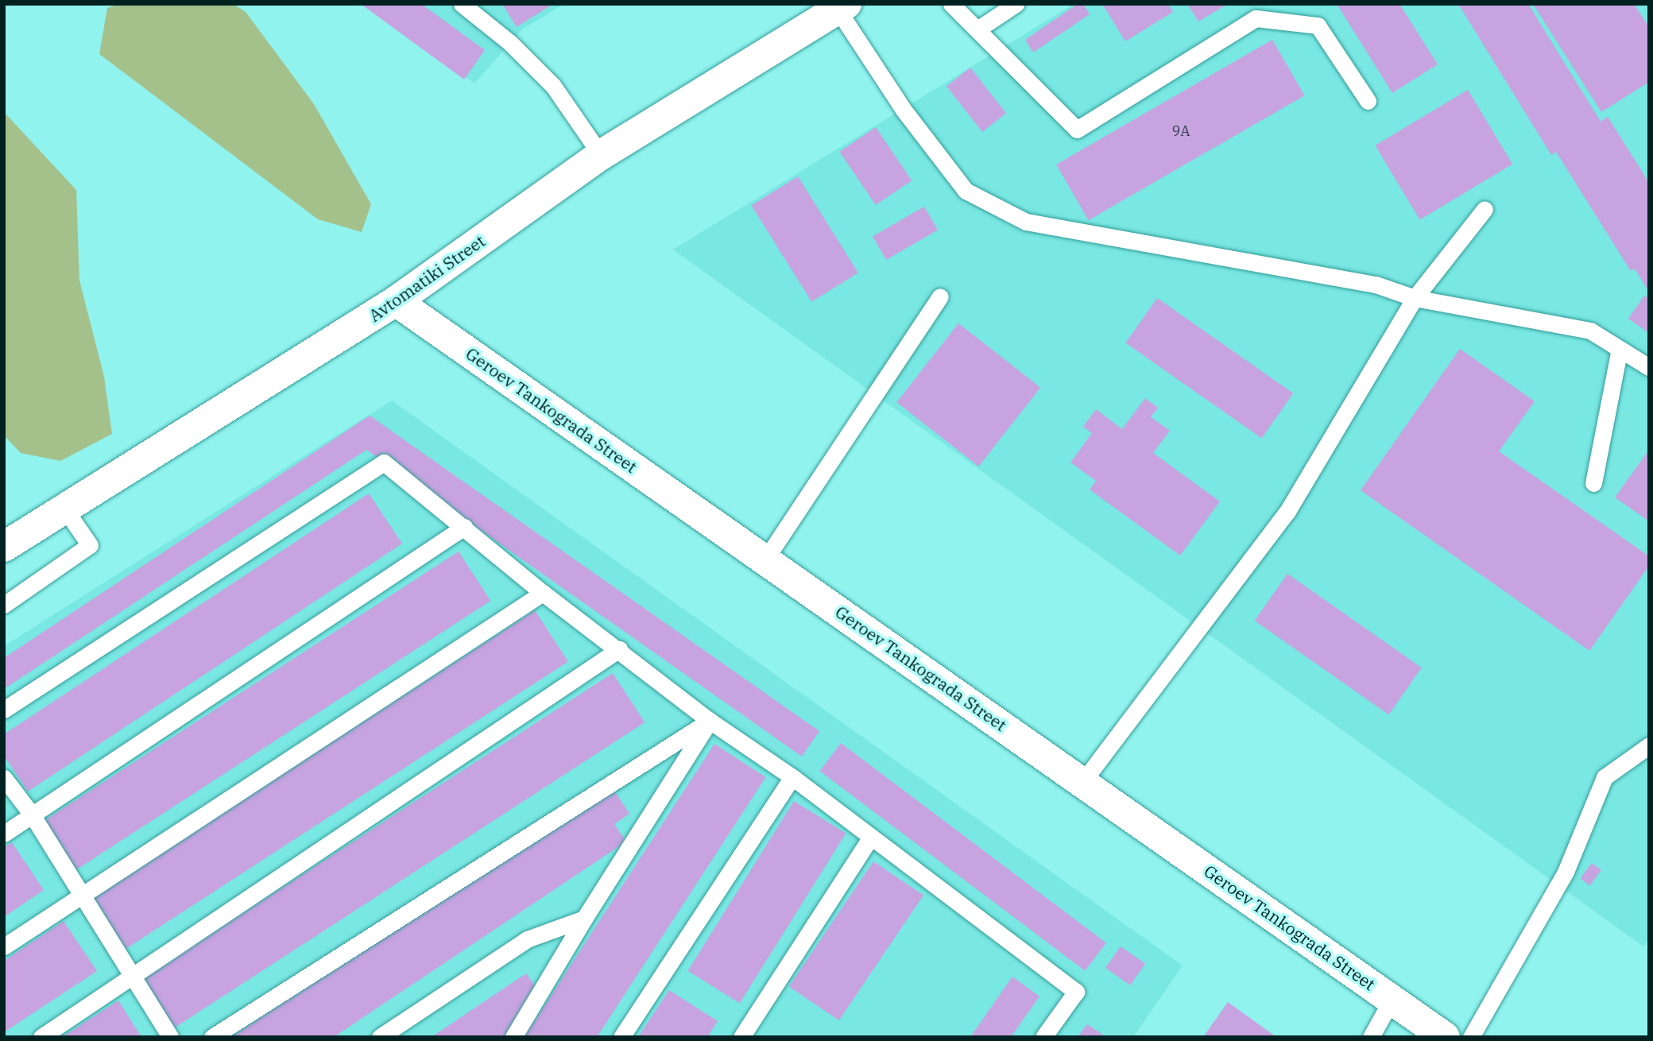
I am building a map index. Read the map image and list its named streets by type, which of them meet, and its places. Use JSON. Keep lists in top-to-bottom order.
{
  "streets": {
    "street": ["Avtomatiki Street", "Geroev Tankograda Street"]
  },
  "crossings": [
    ["Avtomatiki Street", "Geroev Tankograda Street"]
  ],
  "house_numbers": ["9А"]
}
